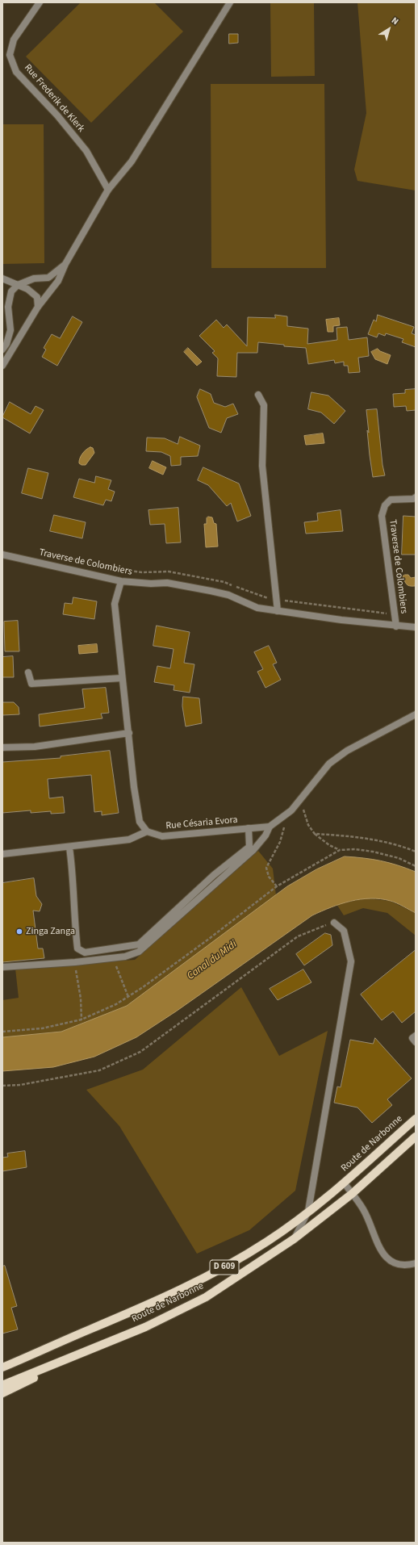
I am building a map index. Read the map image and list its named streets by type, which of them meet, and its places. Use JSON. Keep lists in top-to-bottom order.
{
  "streets": {
    "main road": ["Route de Narbonne", "D 609"],
    "street": ["Rue Frederik de Klerk", "Traverse de Colombiers", "Rue Césaria Evora"]
  },
  "water": ["Canal du Midi"],
  "places": ["Zinga Zanga"],
  "north": "top right"
}
